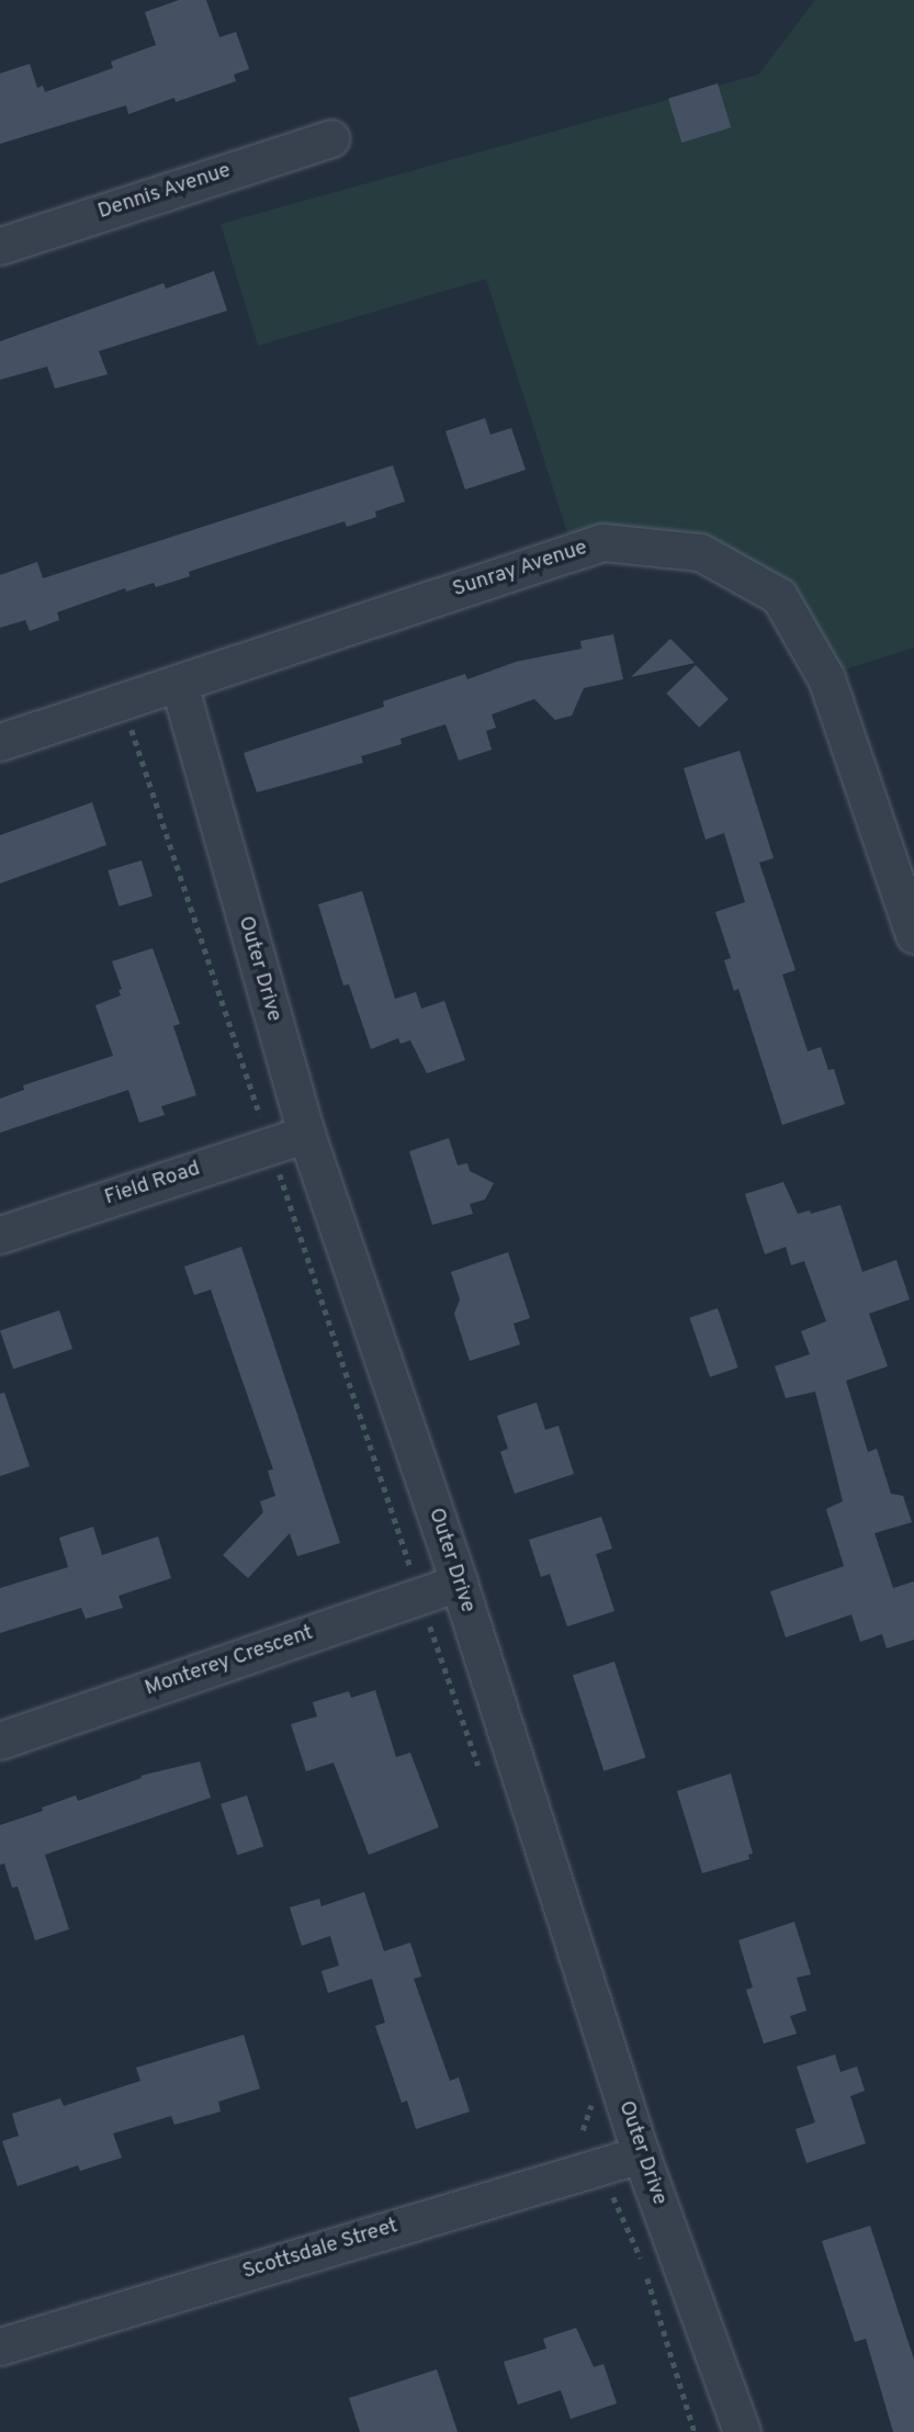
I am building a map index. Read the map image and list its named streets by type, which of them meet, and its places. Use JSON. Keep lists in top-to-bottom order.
{
  "streets": {
    "street": [
      "Dennis Avenue",
      "Sunray Avenue",
      "Outer Drive",
      "Field Road",
      "Monterey Crescent",
      "Scottsdale Street"
    ]
  },
  "crossings": [
    ["Sunray Avenue", "Outer Drive"],
    ["Outer Drive", "Field Road"],
    ["Outer Drive", "Monterey Crescent"],
    ["Outer Drive", "Scottsdale Street"]
  ]
}
